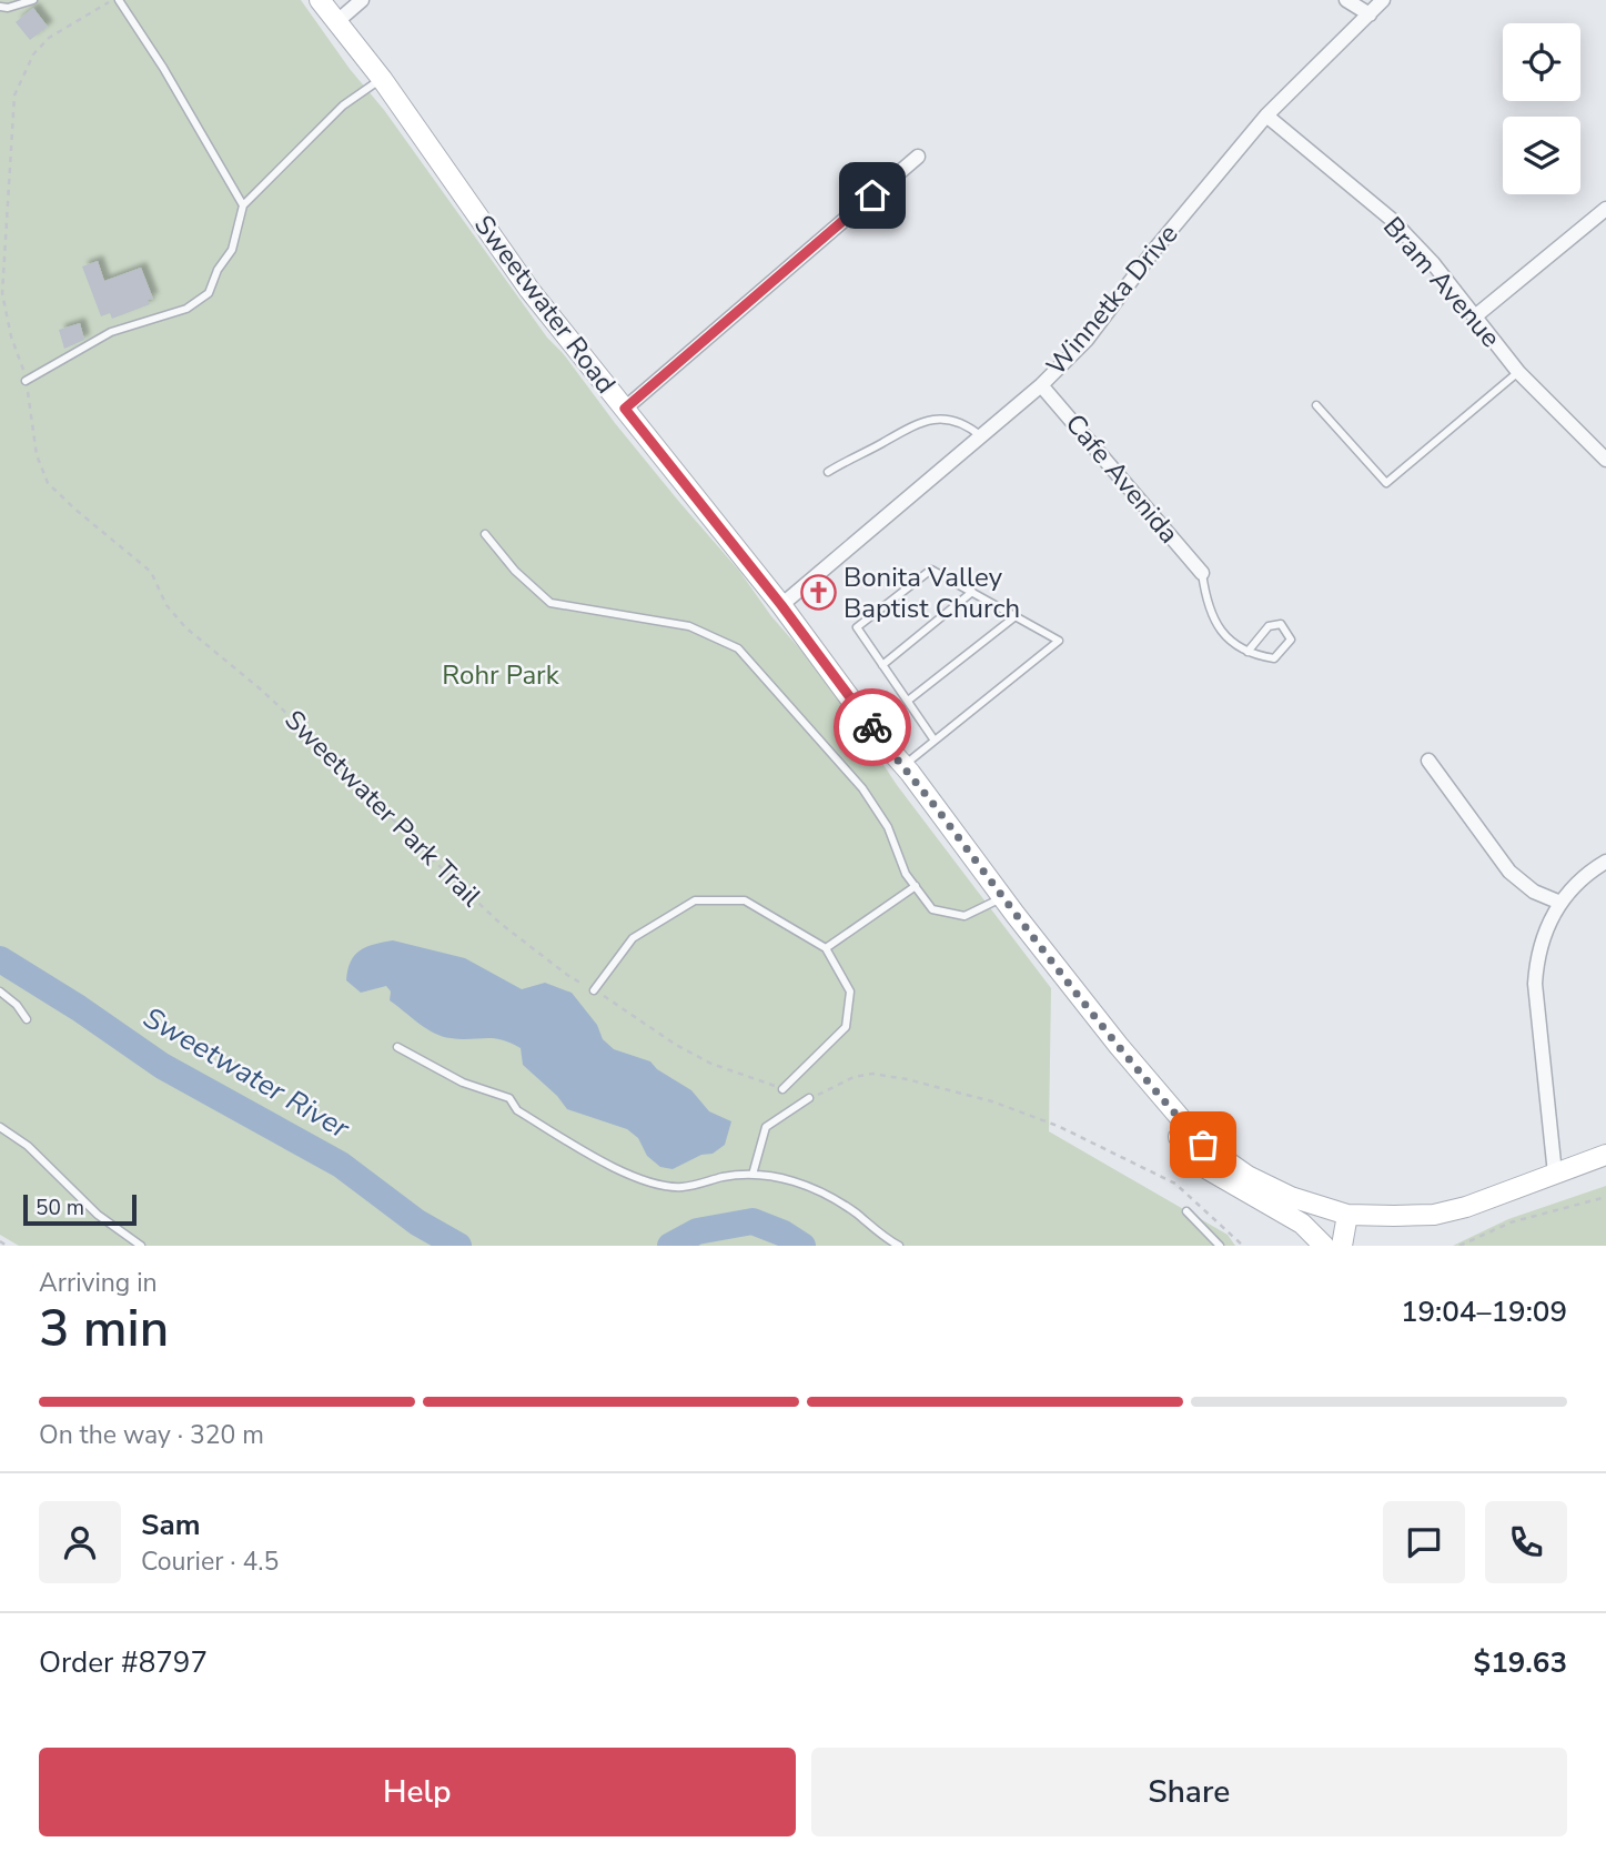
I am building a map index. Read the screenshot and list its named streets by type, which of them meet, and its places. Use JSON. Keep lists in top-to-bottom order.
{
  "streets": {
    "main road": ["Sweetwater Road"],
    "street": ["Bram Avenue", "Winnetka Drive", "Cafe Avenida"],
    "path": ["Sweetwater Park Trail"]
  },
  "crossings": [
    ["Bram Avenue", "Winnetka Drive"],
    ["Winnetka Drive", "Sweetwater Road"],
    ["Winnetka Drive", "Cafe Avenida"]
  ],
  "water": ["Sweetwater River"],
  "parks": ["Rohr Park"],
  "places": {
    "church": ["Bonita Valley Baptist Church"]
  },
  "scale_bar": "50 m",
  "page": {
    "scale": "50 m",
    "heading": ["3 min", "Arriving in", "19:04–19:09"],
    "panel": [
      "Sam",
      "Courier · 4.5",
      "Order #8797",
      "$19.63"
    ],
    "bar": "On the way · 320 m",
    "buttons": ["Help", "Share"]
  }
}
